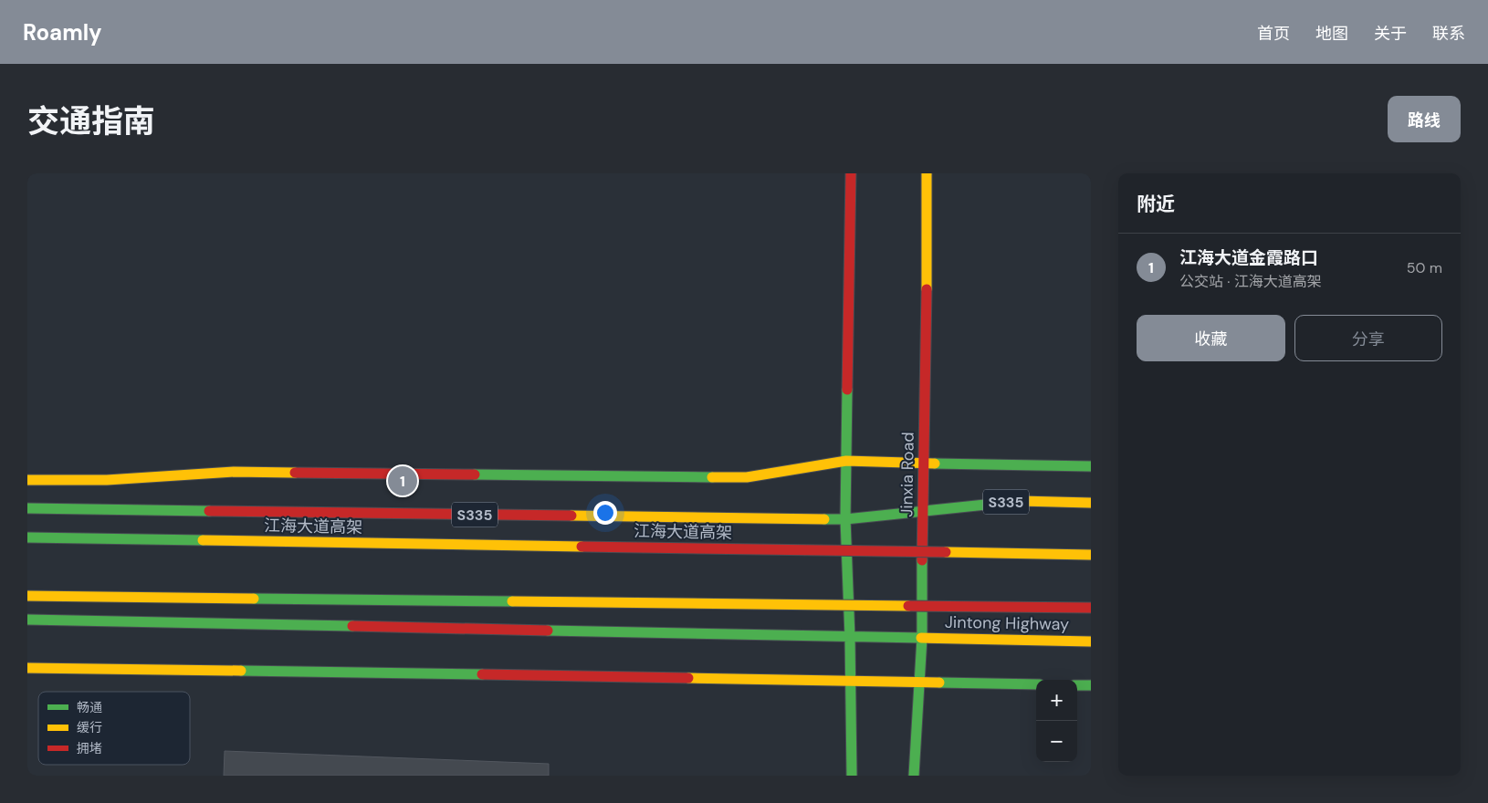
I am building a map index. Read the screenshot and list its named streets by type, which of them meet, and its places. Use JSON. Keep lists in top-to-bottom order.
{
  "streets": {
    "main road": [
      "Jinxia Road",
      "S335",
      "江海大道高架",
      "Jintong Highway"
    ]
  },
  "crossings": [
    ["Jinxia Road", "S335"],
    ["Jinxia Road", "Jintong Highway"]
  ],
  "legend": ["畅通", "缓行", "拥堵"],
  "page": {
    "header": "Roamly",
    "nav": [
      "首页",
      "地图",
      "关于",
      "联系"
    ],
    "title": "交通指南",
    "buttons": [
      "路线",
      ["收藏", "分享"]
    ],
    "heading": "附近",
    "list": [
      {
        "mark": "1",
        "name": "江海大道金霞路口",
        "note": "公交站 · 江海大道高架",
        "value": "50 m"
      }
    ],
    "pins": "1",
    "map_buttons": ["+", "−"]
  }
}
